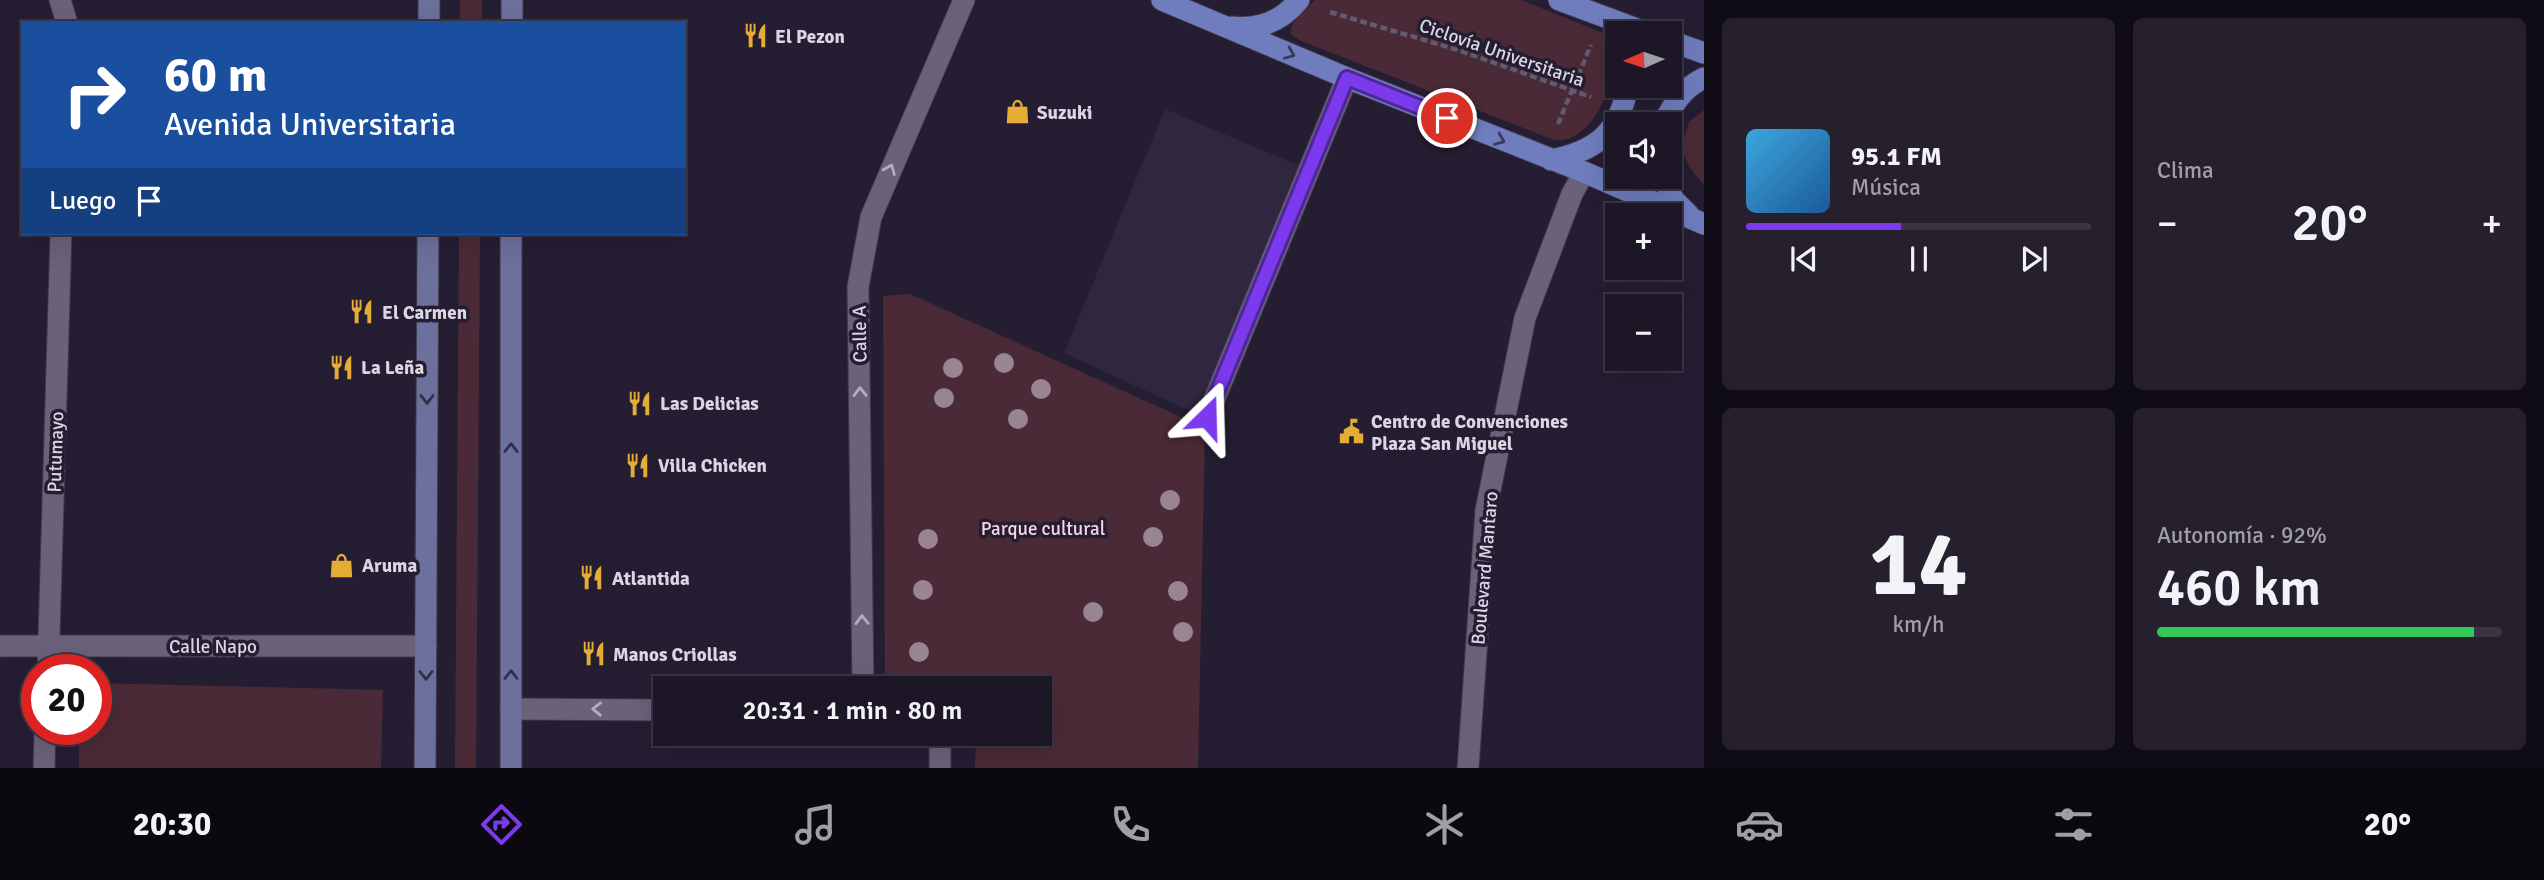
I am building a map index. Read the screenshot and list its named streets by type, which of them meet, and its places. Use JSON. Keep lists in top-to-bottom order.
{
  "streets": {
    "street": [
      "Calle A",
      "Putumayo",
      "Boulevard Mantaro",
      "Calle Napo"
    ],
    "path": ["Ciclovía Universitaria"]
  },
  "crossings": [
    ["Putumayo", "Calle Napo"]
  ],
  "one_way": ["Calle A"],
  "parks": ["Parque cultural"],
  "places": {
    "restaurant": [
      "El Pezon",
      "El Carmen",
      "La Leña",
      "Las Delicias",
      "Villa Chicken",
      "Atlantida",
      "Manos Criollas"
    ],
    "shop": ["Suzuki", "Aruma"],
    "public building": ["Centro de Convenciones Plaza San Miguel"]
  },
  "north": "left",
  "page": {
    "tile": [
      "Clima",
      ["14", "km/h"],
      ["Autonomía · 92%", "460 km"]
    ],
    "map_buttons": ["+", "−"],
    "turn": ["60 m", "Avenida Universitaria"],
    "song": ["95.1 FM", "Música"],
    "then": "Luego",
    "heat": ["−", "20°", "+"],
    "limit": "20",
    "trip": "20:31 · 1 min · 80 m",
    "tabs": ["20:30", "20°"]
  }
}
